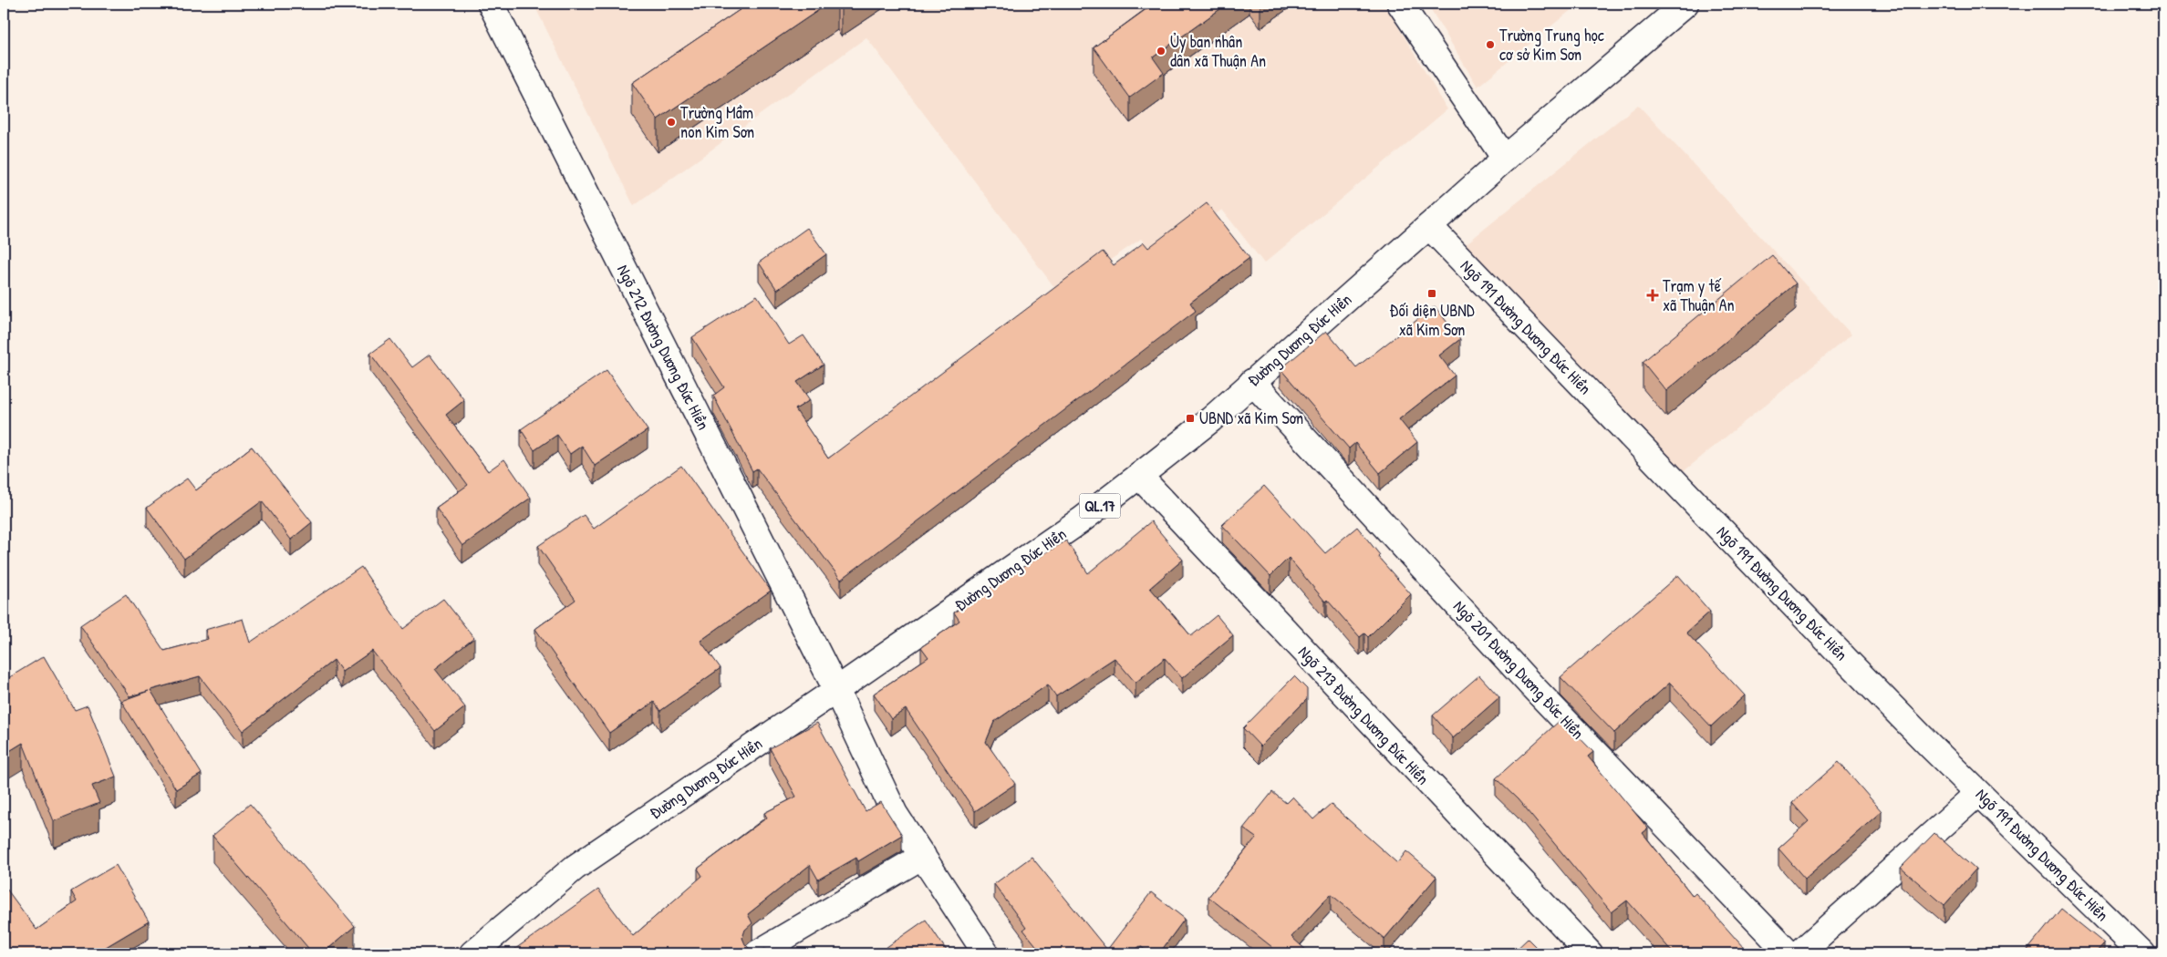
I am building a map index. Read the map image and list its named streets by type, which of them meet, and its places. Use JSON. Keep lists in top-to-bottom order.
{
  "streets": {
    "main road": [
      "Ngõ 191 Đường Dương Đức Hiền",
      "Đường Dương Đức Hiền",
      "Ngõ 212 Đường Dương Đức Hiền",
      "QL.17",
      "Ngõ 201 Đường Dương Đức Hiền",
      "Ngõ 213 Đường Dương Đức Hiền"
    ]
  },
  "crossings": [
    ["Ngõ 191 Đường Dương Đức Hiền", "Đường Dương Đức Hiền"],
    ["Đường Dương Đức Hiền", "Ngõ 212 Đường Dương Đức Hiền"],
    ["Đường Dương Đức Hiền", "Ngõ 201 Đường Dương Đức Hiền"],
    ["Đường Dương Đức Hiền", "Ngõ 213 Đường Dương Đức Hiền"]
  ],
  "places": {
    "other": ["Trường Trung học cơ sở Kim Sơn", "Ủy ban nhân dân xã Thuận An", "Trường Mầm non Kim Sơn"],
    "transit": ["Đối diện UBND xã Kim Sơn", "UBND xã Kim Sơn"],
    "health": ["Trạm y tế xã Thuận An"]
  }
}
